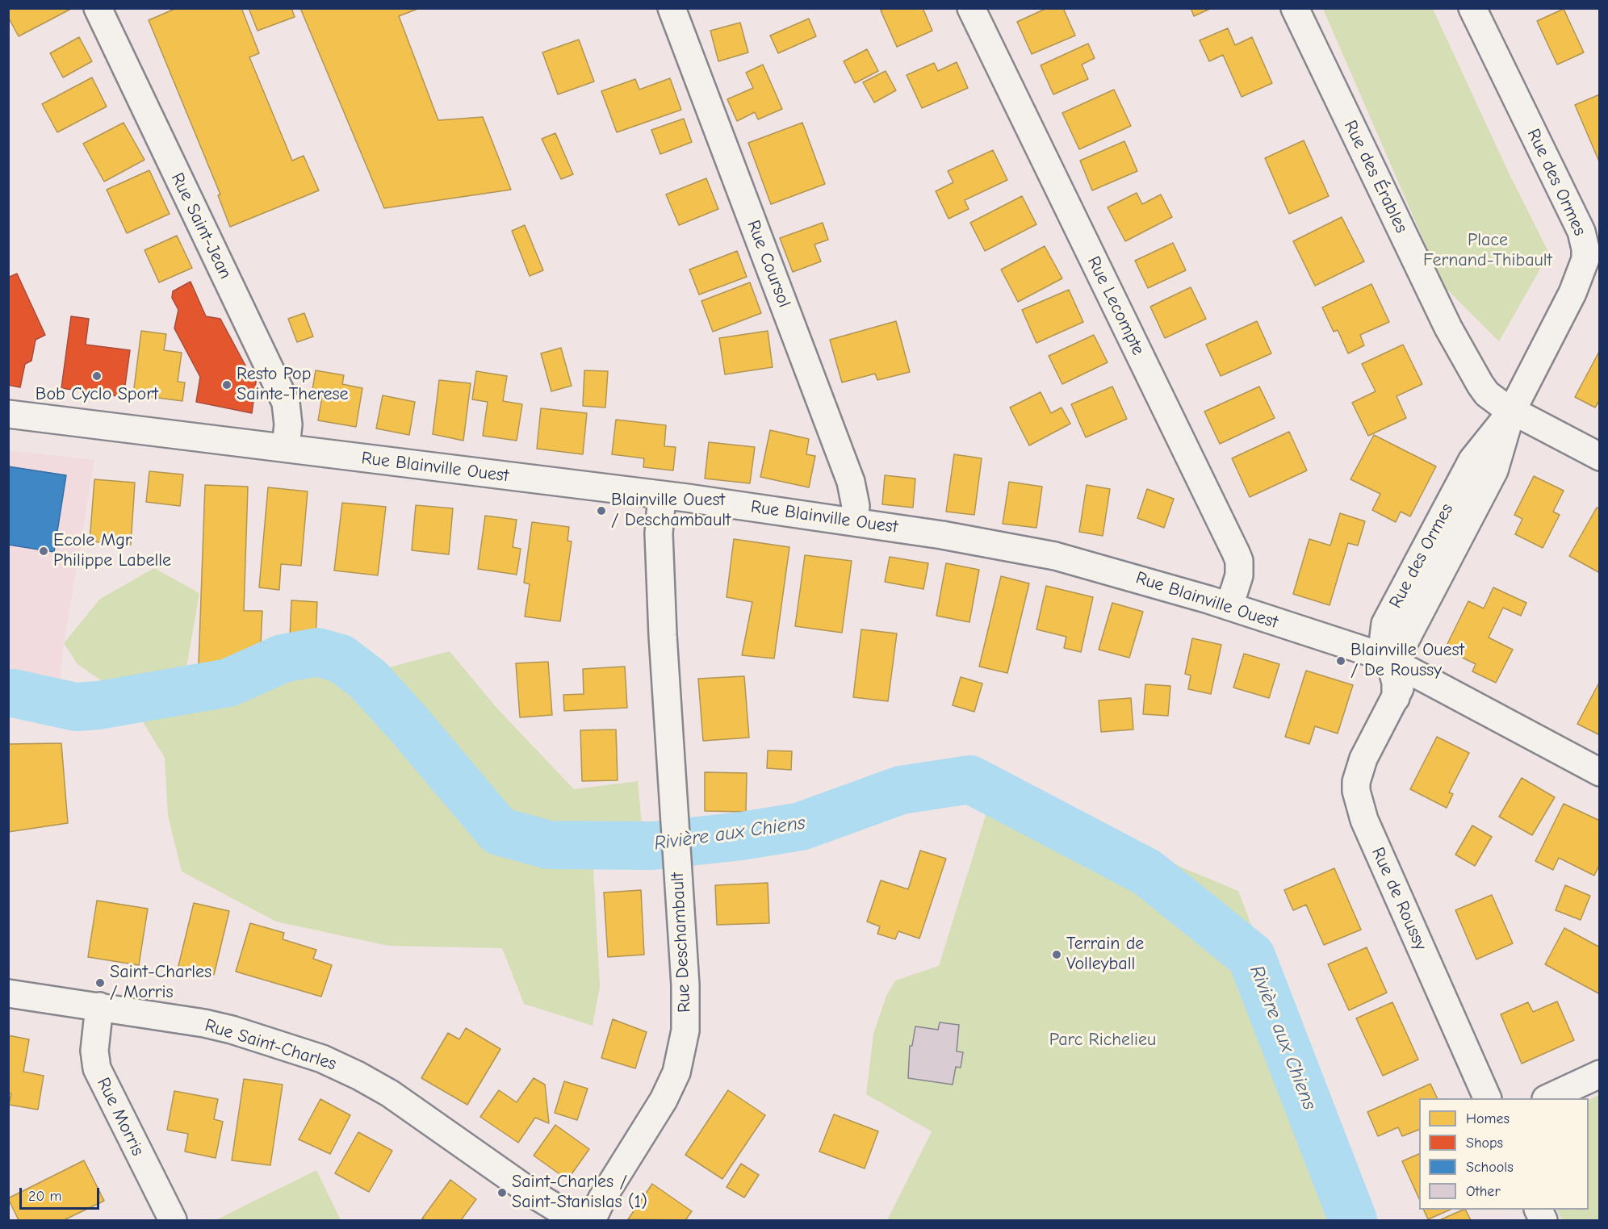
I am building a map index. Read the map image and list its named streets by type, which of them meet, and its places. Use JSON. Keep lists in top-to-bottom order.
{
  "streets": {
    "street": [
      "Rue des Érables",
      "Rue des Ormes",
      "Rue Saint-Jean",
      "Rue Coursol",
      "Rue Lecompte",
      "Rue Blainville Ouest",
      "Rue de Roussy",
      "Rue Deschambault",
      "Rue Saint-Charles",
      "Rue Morris"
    ]
  },
  "crossings": [
    ["Rue des Érables", "Rue des Ormes"],
    ["Rue des Ormes", "Rue Blainville Ouest"],
    ["Rue des Ormes", "Rue de Roussy"],
    ["Rue Saint-Jean", "Rue Blainville Ouest"],
    ["Rue Coursol", "Rue Blainville Ouest"],
    ["Rue Lecompte", "Rue Blainville Ouest"],
    ["Rue Blainville Ouest", "Rue de Roussy"],
    ["Rue Blainville Ouest", "Rue Deschambault"],
    ["Rue Saint-Charles", "Rue Morris"]
  ],
  "water": ["Rivière aux Chiens"],
  "parks": ["Place Fernand-Thibault", "Parc Richelieu"],
  "places": [
    "Bob Cyclo Sport",
    "Resto Pop Sainte-Therese",
    "Blainville Ouest / Deschambault",
    "Ecole Mgr Philippe Labelle",
    "Blainville Ouest / De Roussy",
    "Terrain de Volleyball",
    "Saint-Charles / Morris",
    "Saint-Charles / Saint-Stanislas (1)"
  ],
  "legend": [
    "Homes",
    "Shops",
    "Schools",
    "Other"
  ],
  "scale_bar": "20 m"
}
